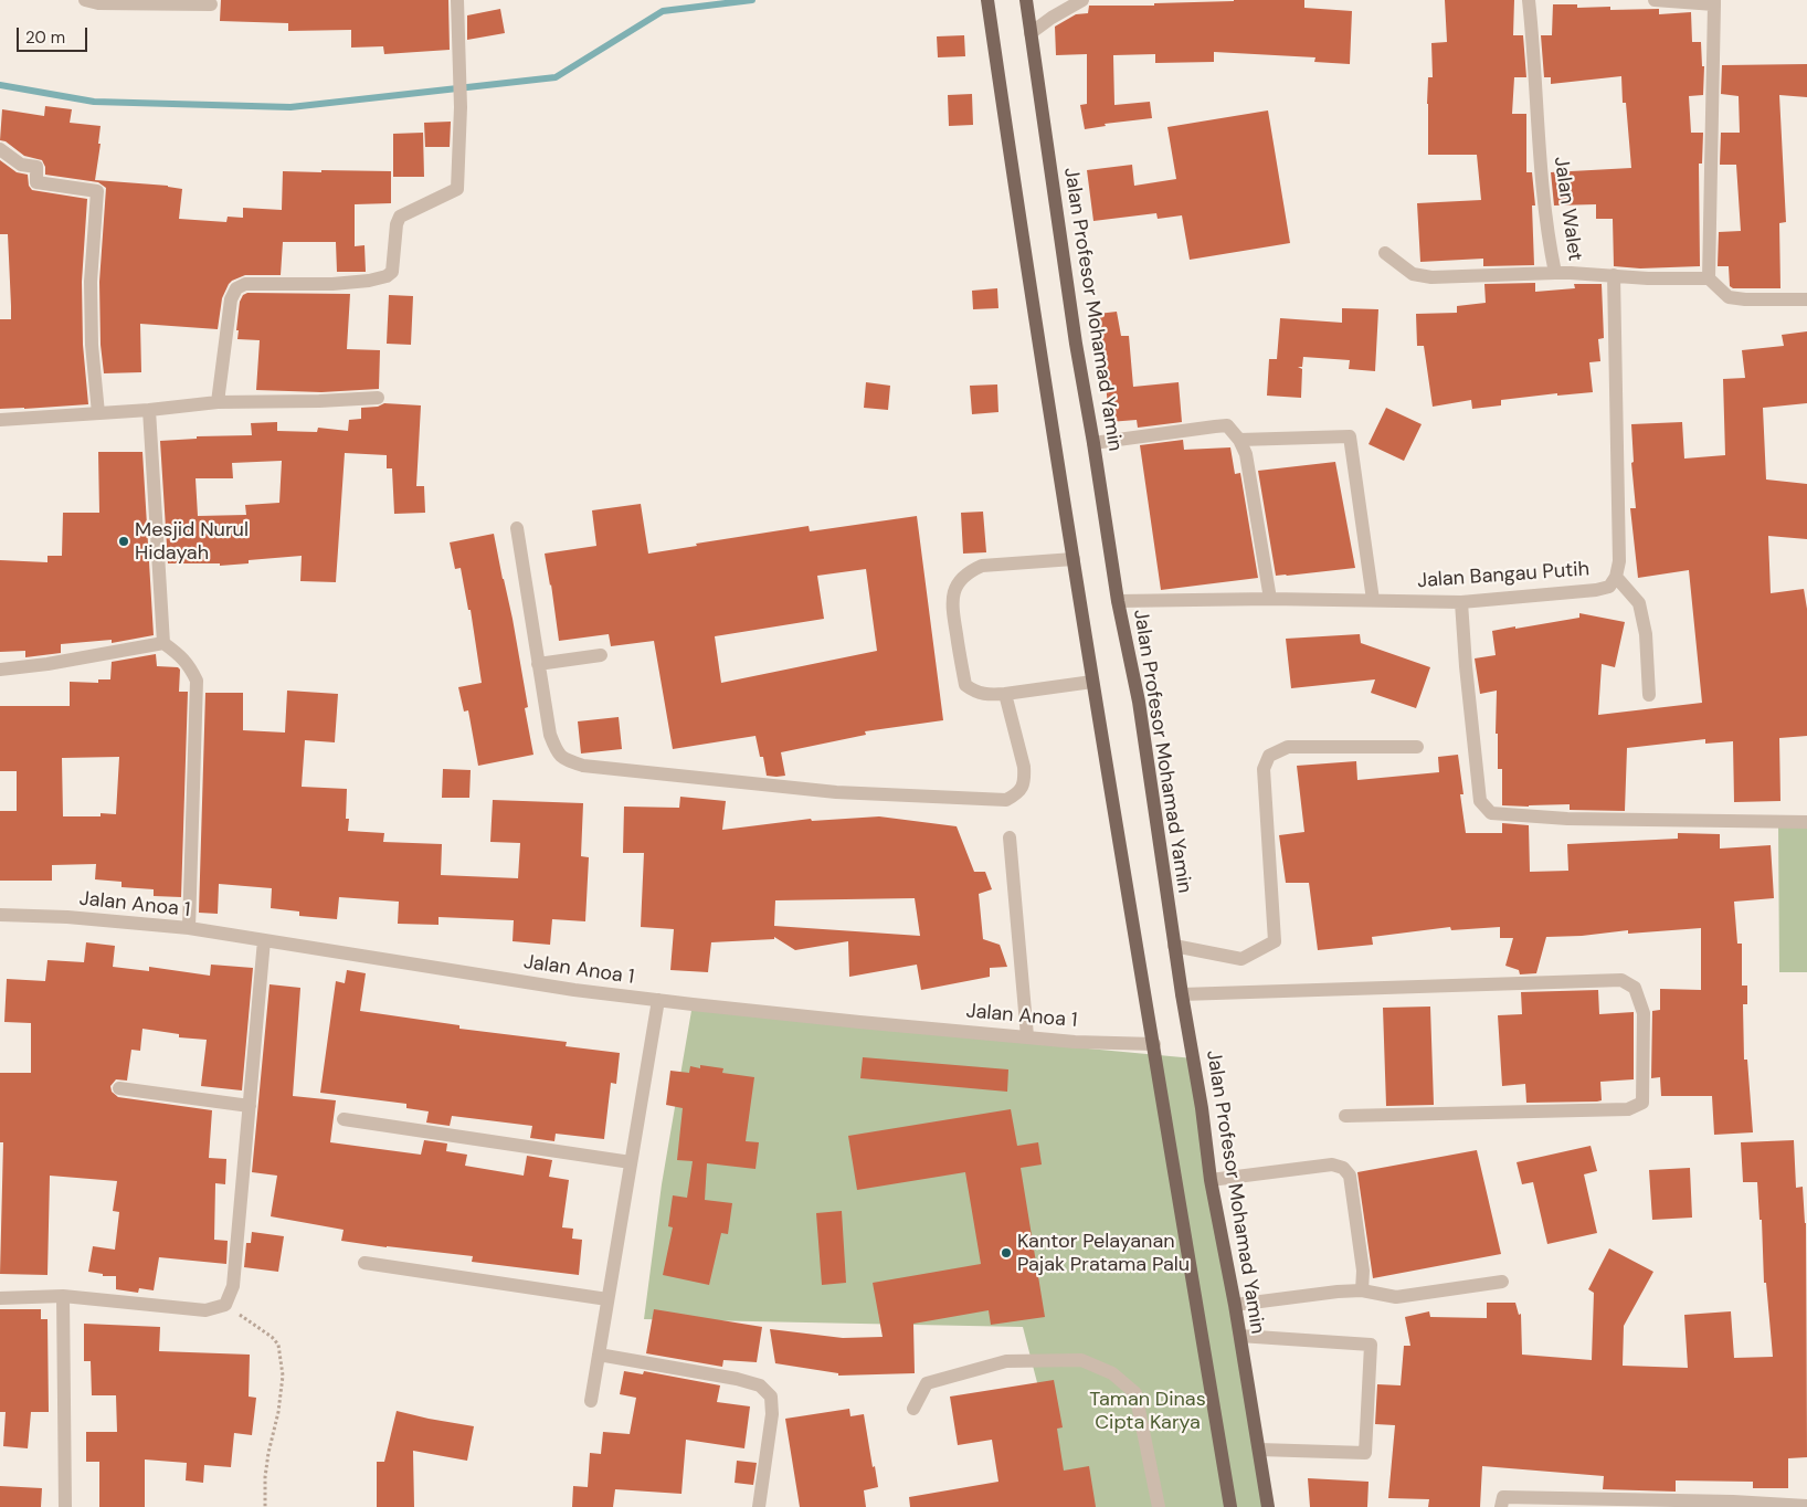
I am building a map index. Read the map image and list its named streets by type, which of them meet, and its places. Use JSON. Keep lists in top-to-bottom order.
{
  "streets": {
    "main road": ["Jalan Profesor Mohamad Yamin"],
    "street": ["Jalan Walet", "Jalan Bangau Putih", "Jalan Anoa 1"]
  },
  "crossings": [
    ["Jalan Walet", "Jalan Bangau Putih"],
    ["Jalan Profesor Mohamad Yamin", "Jalan Bangau Putih"]
  ],
  "parks": ["Taman Dinas Cipta Karya"],
  "places": ["Mesjid Nurul Hidayah", "Kantor Pelayanan Pajak Pratama Palu"],
  "scale_bar": "20 m"
}
